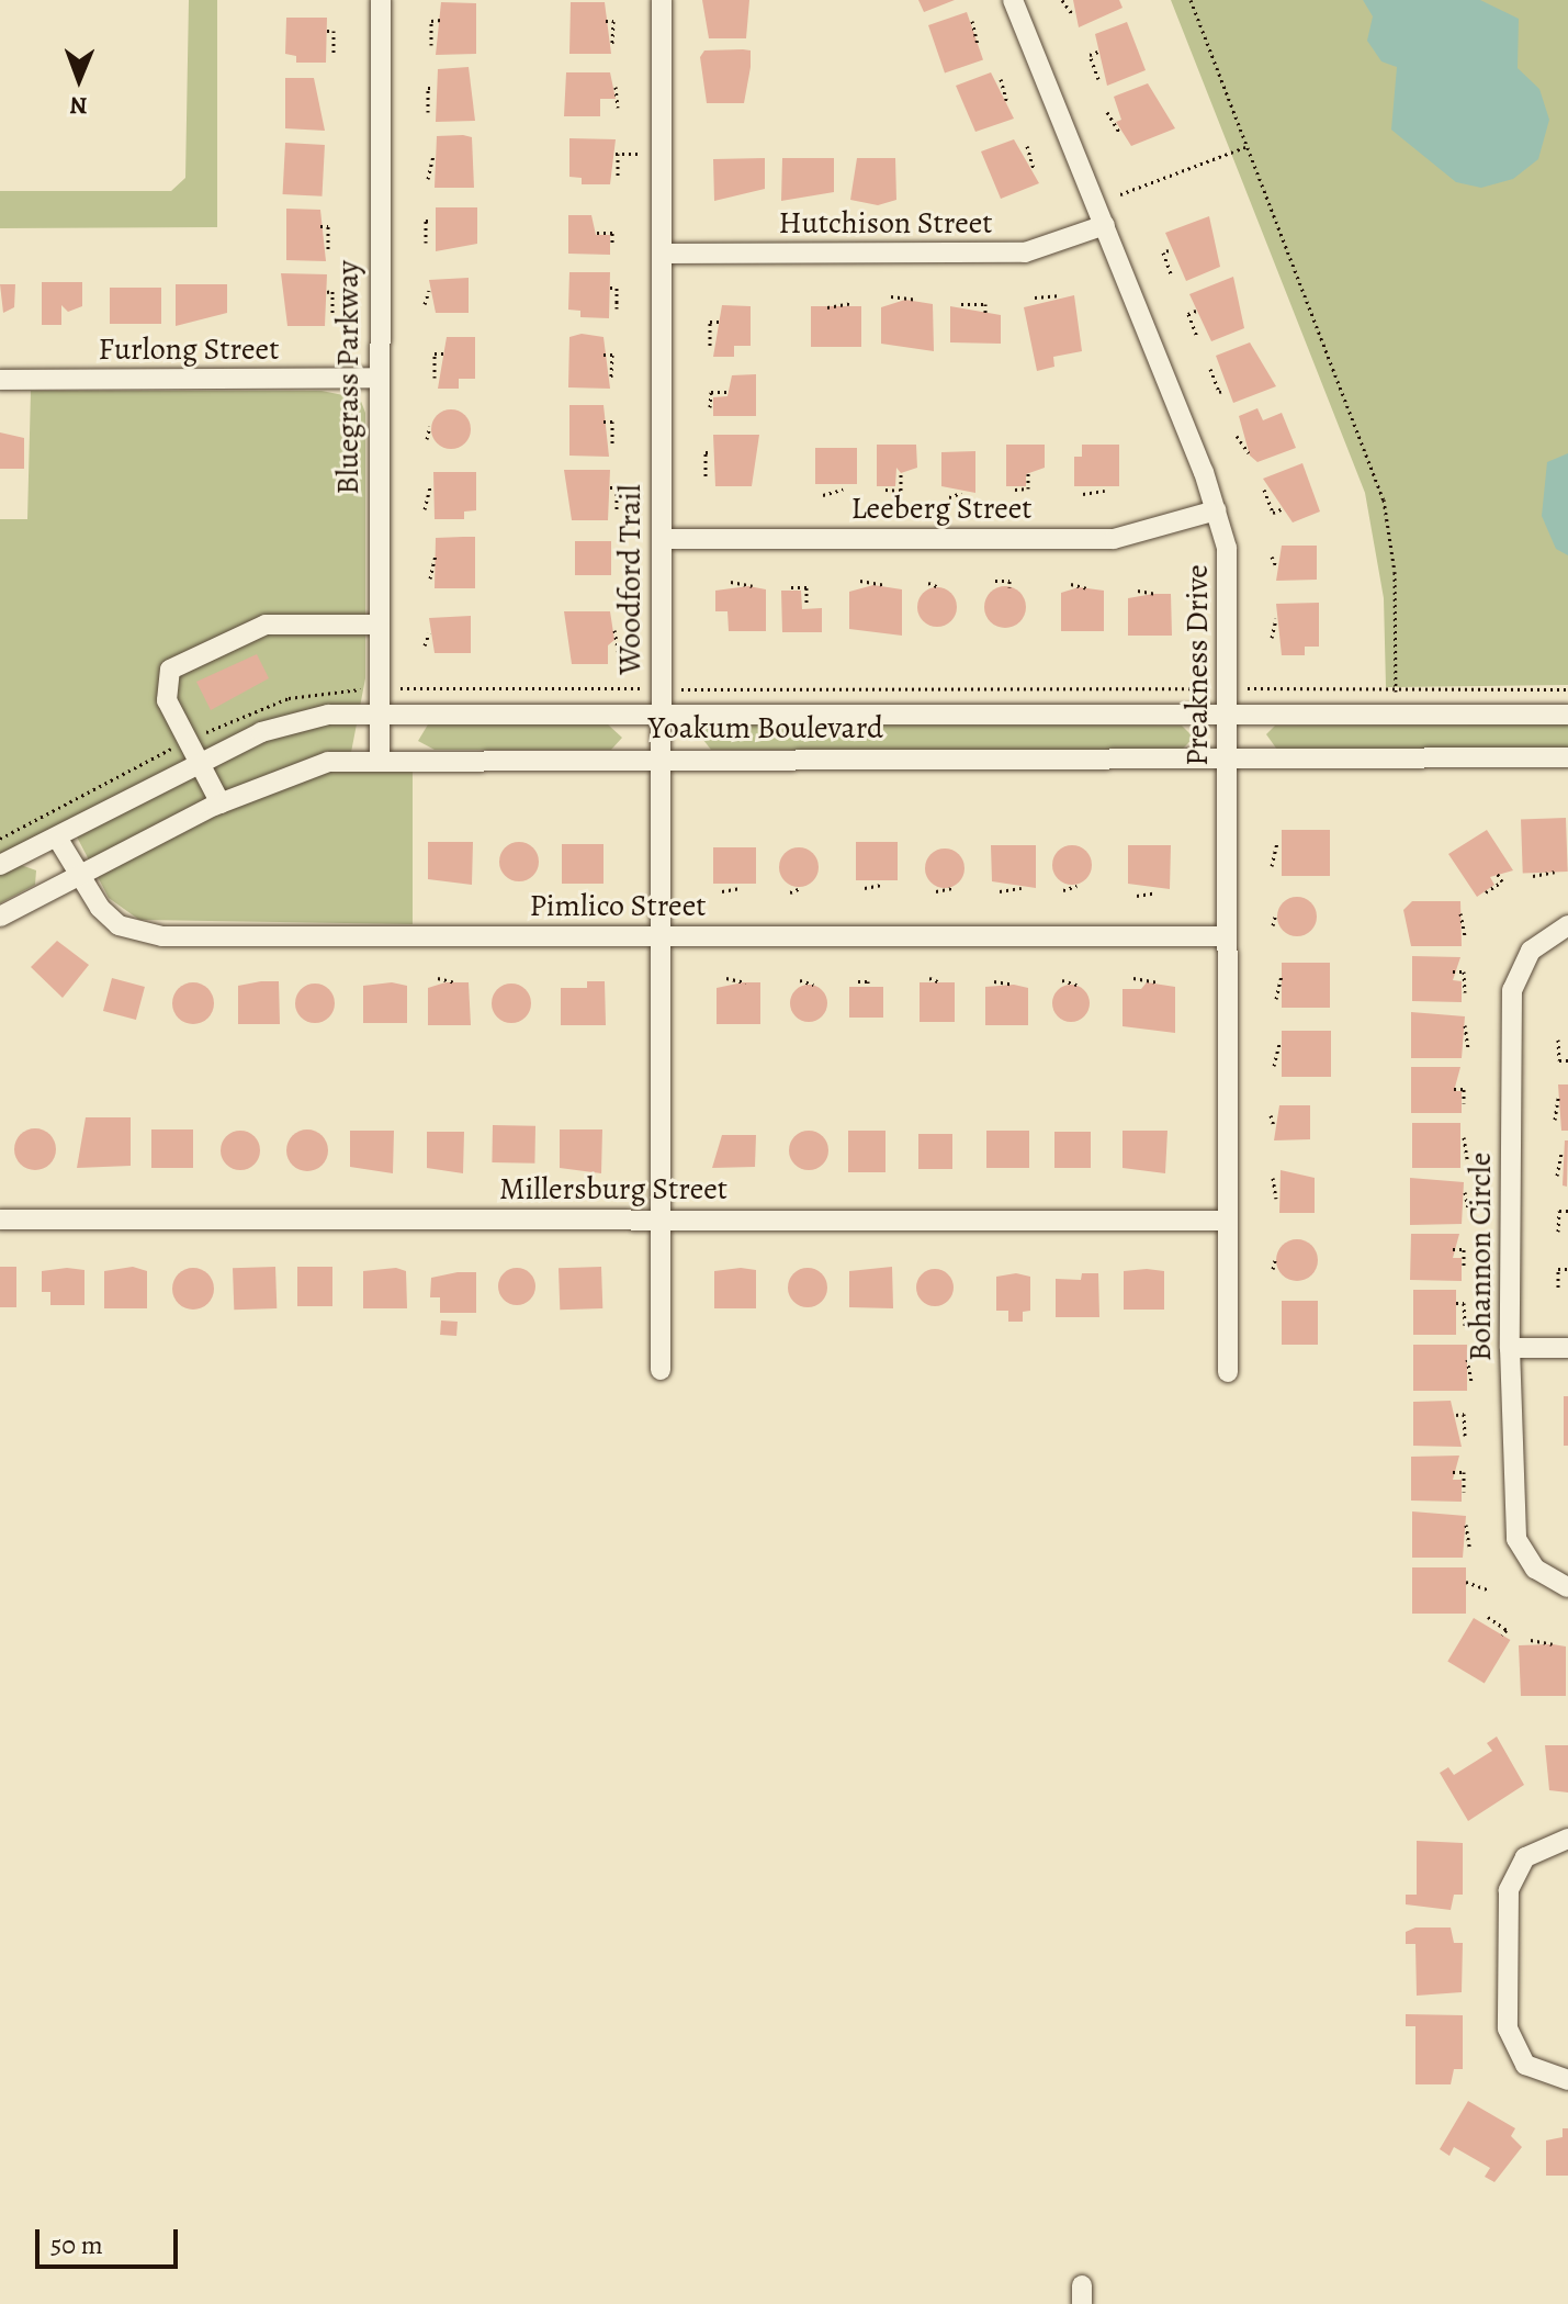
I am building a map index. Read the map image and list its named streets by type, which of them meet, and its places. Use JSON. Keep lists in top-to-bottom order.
{
  "streets": {
    "street": [
      "Hutchison Street",
      "Furlong Street",
      "Bluegrass Parkway",
      "Leeberg Street",
      "Woodford Trail",
      "Preakness Drive",
      "Yoakum Boulevard",
      "Pimlico Street",
      "Millersburg Street",
      "Bohannon Circle"
    ]
  },
  "crossings": [
    ["Hutchison Street", "Woodford Trail"],
    ["Hutchison Street", "Preakness Drive"],
    ["Furlong Street", "Bluegrass Parkway"],
    ["Bluegrass Parkway", "Yoakum Boulevard"],
    ["Leeberg Street", "Woodford Trail"],
    ["Leeberg Street", "Preakness Drive"],
    ["Woodford Trail", "Yoakum Boulevard"],
    ["Woodford Trail", "Pimlico Street"],
    ["Woodford Trail", "Millersburg Street"],
    ["Preakness Drive", "Yoakum Boulevard"],
    ["Preakness Drive", "Pimlico Street"],
    ["Preakness Drive", "Millersburg Street"],
    ["Yoakum Boulevard", "Pimlico Street"]
  ],
  "scale_bar": "50 m",
  "north": "bottom"
}
